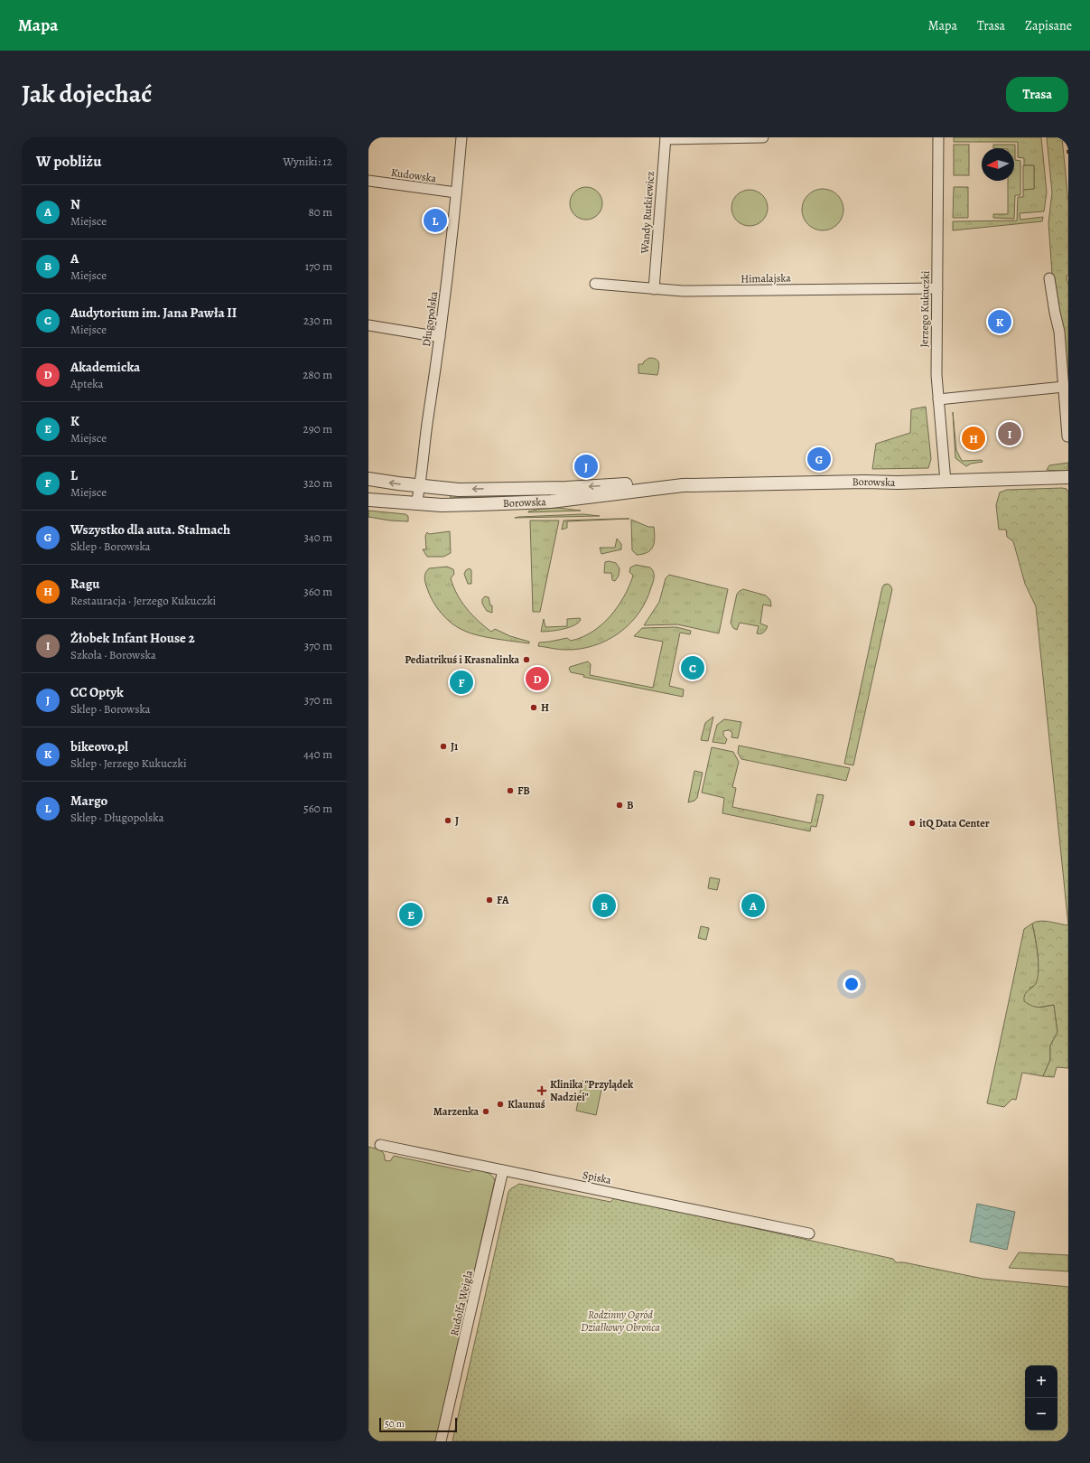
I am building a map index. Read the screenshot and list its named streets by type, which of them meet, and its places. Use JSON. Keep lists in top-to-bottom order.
{
  "streets": {
    "street": [
      "Kudowska",
      "Wandy Rutkiewicz",
      "Himalajska",
      "Jerzego Kukuczki",
      "Długopolska",
      "Borowska",
      "Spiska",
      "Rudolfa Weigla"
    ]
  },
  "crossings": [
    ["Kudowska", "Długopolska"],
    ["Wandy Rutkiewicz", "Himalajska"],
    ["Himalajska", "Jerzego Kukuczki"],
    ["Jerzego Kukuczki", "Borowska"],
    ["Długopolska", "Borowska"],
    ["Spiska", "Rudolfa Weigla"]
  ],
  "parks": ["Rodzinny Ogród Działkowy Obrońca"],
  "places": {
    "other": [
      "Pediatrikuś i Krasnalinka",
      "H",
      "J1",
      "FB",
      "B",
      "J",
      "itQ Data Center",
      "FA",
      "Klaunuś",
      "Marzenka"
    ],
    "health": ["Klinika \"Przylądek Nadziei\""]
  },
  "scale_bar": "50 m",
  "north": "left",
  "page": {
    "header": "Mapa",
    "nav": ["Mapa", "Trasa", "Zapisane"],
    "title": "Jak dojechać",
    "buttons": "Trasa",
    "heading": ["W pobliżu", "Wyniki: 12"],
    "list": [
      {
        "mark": "A",
        "name": "N",
        "note": "Miejsce",
        "value": "80 m"
      },
      {
        "mark": "B",
        "name": "A",
        "note": "Miejsce",
        "value": "170 m"
      },
      {
        "mark": "C",
        "name": "Audytorium im. Jana Pawła II",
        "note": "Miejsce",
        "value": "230 m"
      },
      {
        "mark": "D",
        "name": "Akademicka",
        "note": "Apteka",
        "value": "280 m"
      },
      {
        "mark": "E",
        "name": "K",
        "note": "Miejsce",
        "value": "290 m"
      },
      {
        "mark": "F",
        "name": "L",
        "note": "Miejsce",
        "value": "320 m"
      },
      {
        "mark": "G",
        "name": "Wszystko dla auta. Stalmach",
        "note": "Sklep · Borowska",
        "value": "340 m"
      },
      {
        "mark": "H",
        "name": "Ragu",
        "note": "Restauracja · Jerzego Kukuczki",
        "value": "360 m"
      },
      {
        "mark": "I",
        "name": "Żłobek Infant House 2",
        "note": "Szkoła · Borowska",
        "value": "370 m"
      },
      {
        "mark": "J",
        "name": "CC Optyk",
        "note": "Sklep · Borowska",
        "value": "370 m"
      },
      {
        "mark": "K",
        "name": "bikeovo.pl",
        "note": "Sklep · Jerzego Kukuczki",
        "value": "440 m"
      },
      {
        "mark": "L",
        "name": "Margo",
        "note": "Sklep · Długopolska",
        "value": "560 m"
      }
    ],
    "pins": [
      "L",
      "K",
      "I",
      "H",
      "G",
      "J",
      "C",
      "D",
      "F",
      "A",
      "B",
      "E"
    ],
    "map_buttons": ["+", "−"],
    "scale": "50 m"
  }
}
